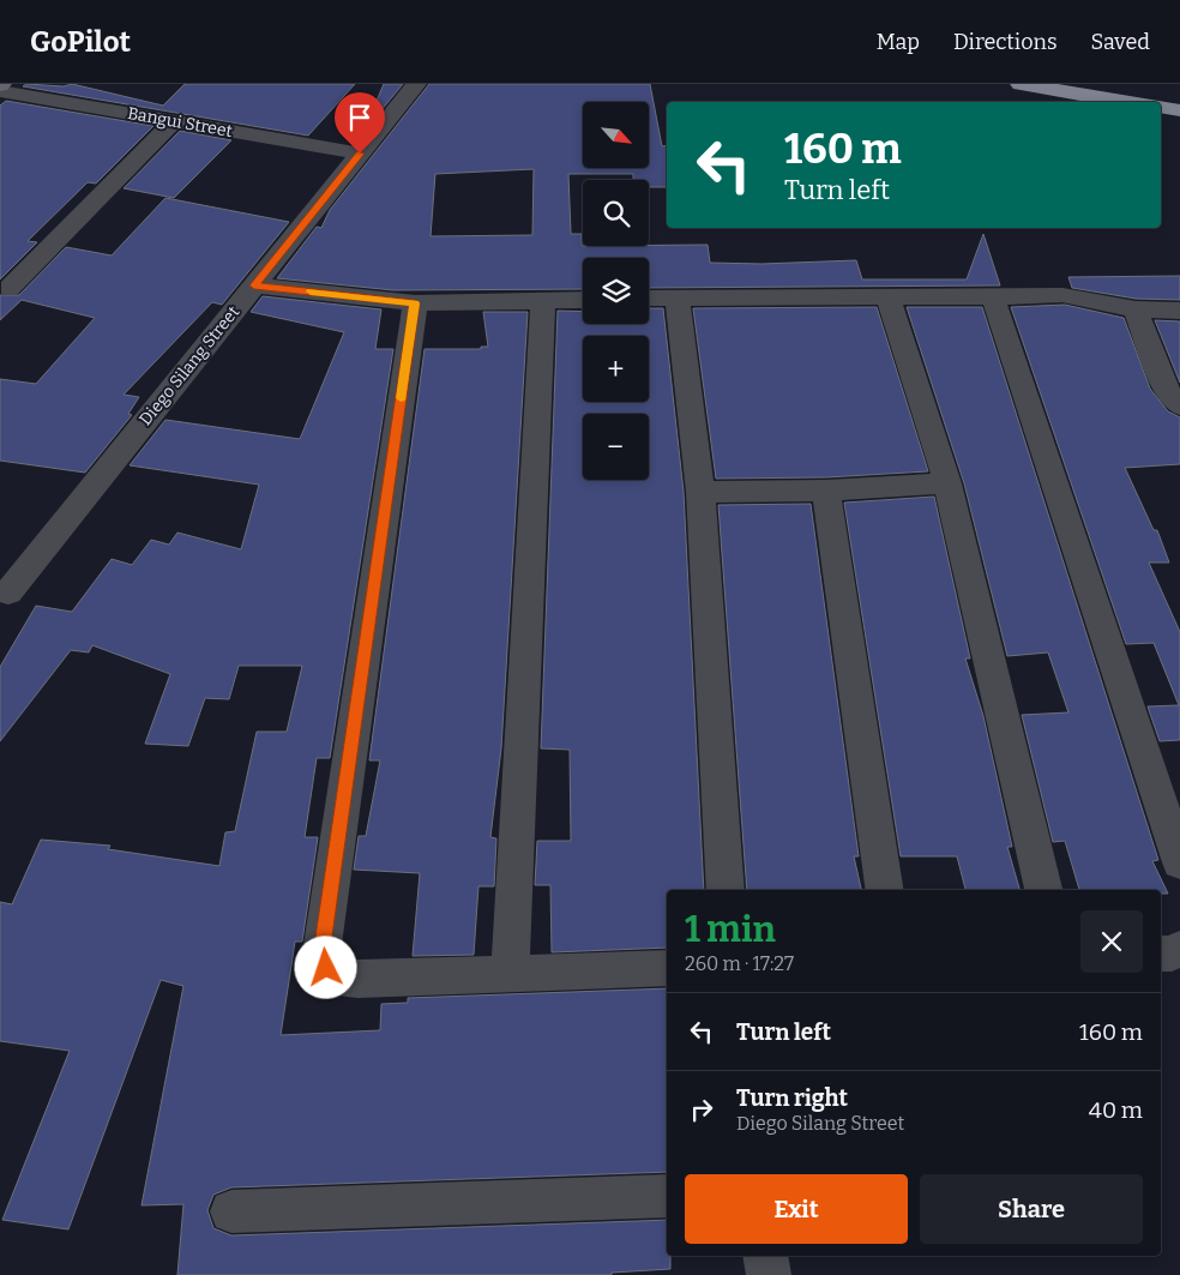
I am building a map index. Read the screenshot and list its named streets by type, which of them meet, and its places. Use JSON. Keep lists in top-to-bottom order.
{
  "streets": {
    "street": ["Bangui Street", "Diego Silang Street"]
  },
  "crossings": [
    ["Bangui Street", "Diego Silang Street"]
  ],
  "north": "bottom right",
  "page": {
    "header": "GoPilot",
    "nav": ["Map", "Directions", "Saved"],
    "map_buttons": ["+", "−"],
    "turn": ["160 m", "Turn left"],
    "heading": ["1 min", "260 m · 17:27"],
    "list": [
      {
        "name": "Turn left",
        "value": "160 m"
      },
      {
        "name": "Turn right",
        "note": "Diego Silang Street",
        "value": "40 m"
      }
    ],
    "buttons": ["Exit", "Share"]
  }
}
